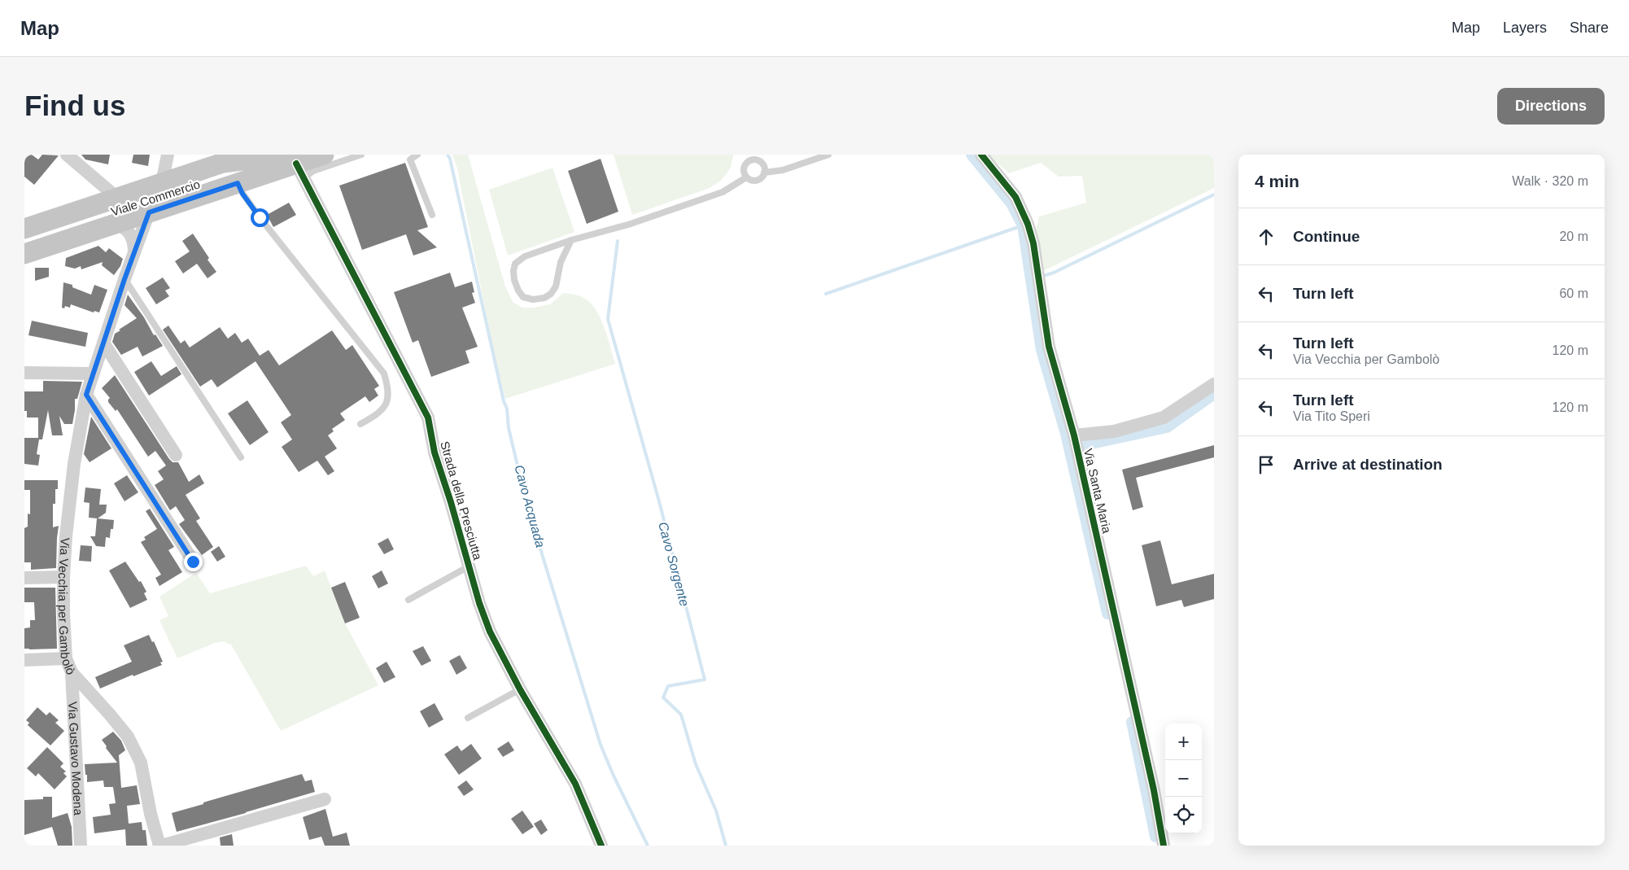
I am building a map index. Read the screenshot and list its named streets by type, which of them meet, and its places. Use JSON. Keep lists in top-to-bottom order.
{
  "streets": {
    "main road": ["Viale Commercio"],
    "street": [
      "Via Santa Maria",
      "Strada della Presciutta",
      "Via Vecchia per Gambolò",
      "Via Gustavo Modena"
    ]
  },
  "crossings": [
    ["Viale Commercio", "Strada della Presciutta"],
    ["Via Vecchia per Gambolò", "Via Gustavo Modena"]
  ],
  "water": ["Cavo Acquada", "Cavo Sorgente"],
  "page": {
    "header": "Map",
    "nav": ["Map", "Layers", "Share"],
    "buttons": "Directions",
    "title": "Find us",
    "heading": ["4 min", "Walk · 320 m"],
    "list": [
      ["Continue", "20 m"],
      ["Turn left", "60 m"],
      ["Turn left", "Via Vecchia per Gambolò", "120 m"],
      ["Turn left", "Via Tito Speri", "120 m"],
      "Arrive at destination"
    ],
    "map_buttons": ["+", "−"]
  }
}
